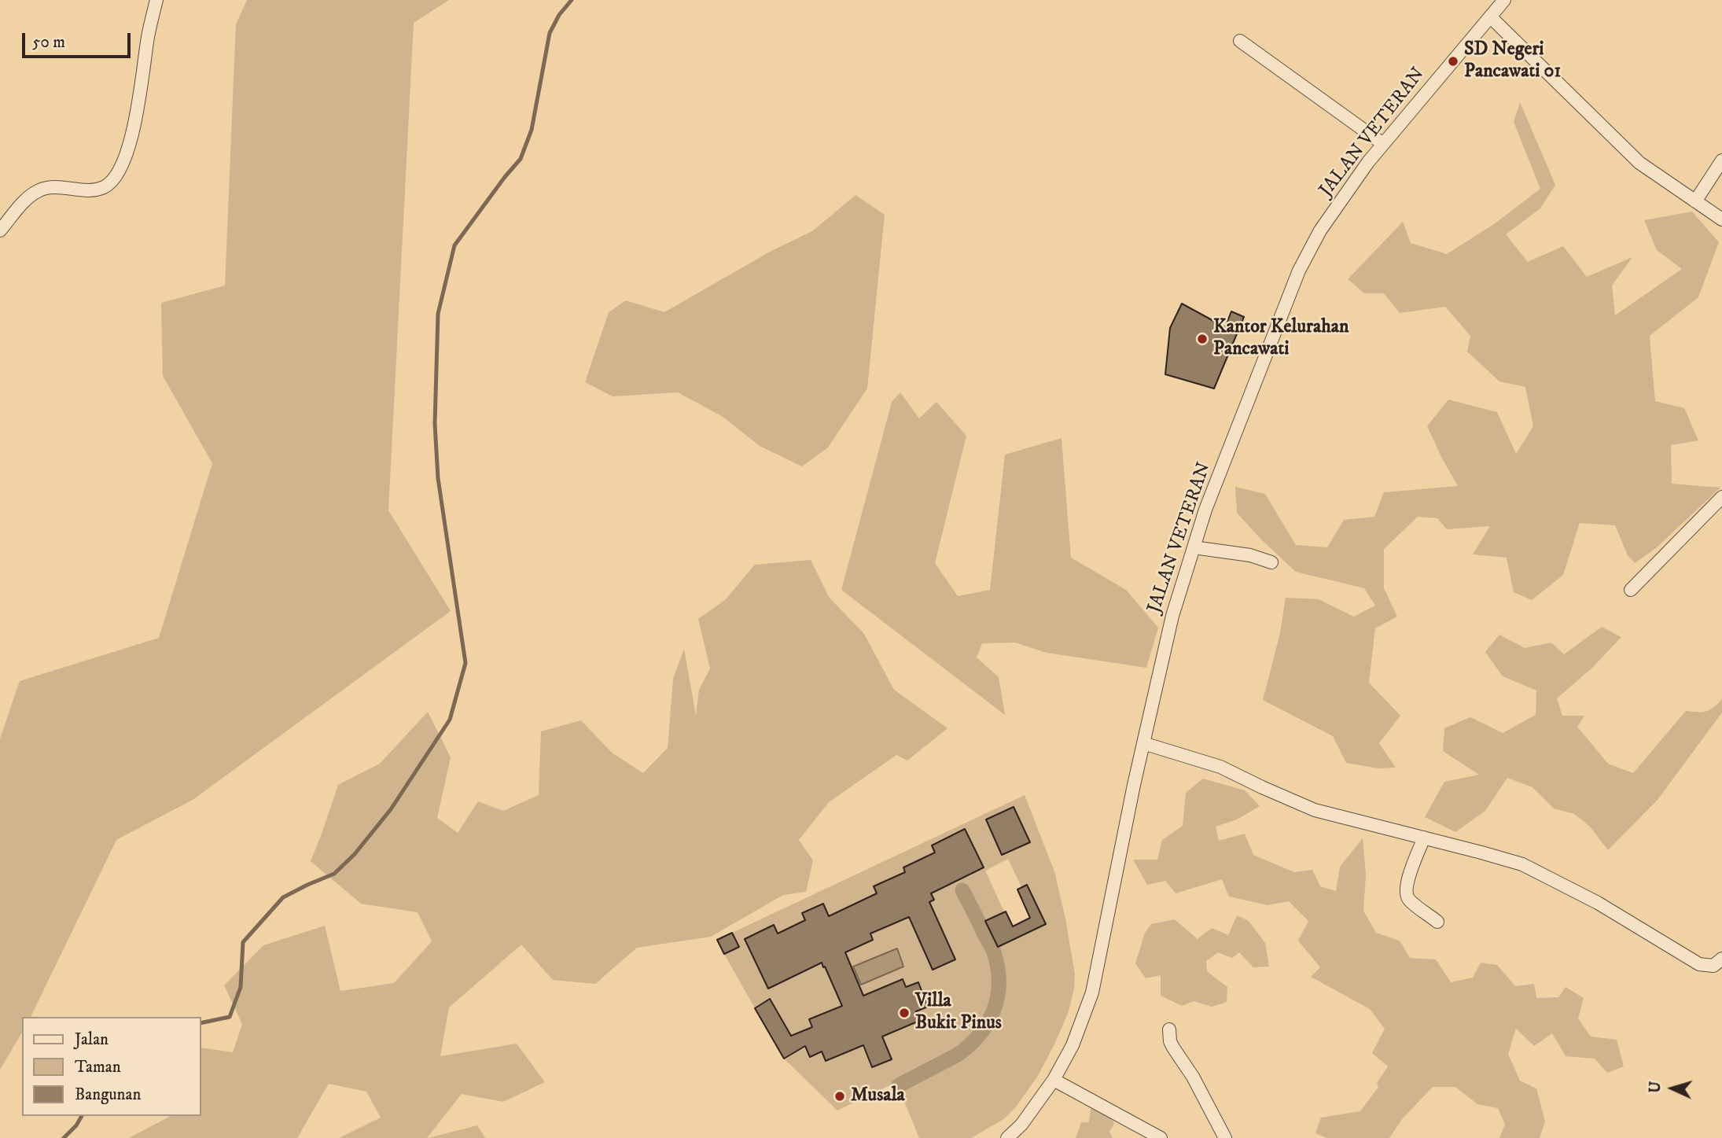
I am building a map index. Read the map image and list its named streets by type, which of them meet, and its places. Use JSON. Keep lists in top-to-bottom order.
{
  "streets": {
    "street": ["JALAN VETERAN"]
  },
  "places": [
    "SD Negeri Pancawati 01",
    "Kantor Kelurahan Pancawati",
    "Villa Bukit Pinus",
    "Musala"
  ],
  "legend": ["Jalan", "Taman", "Bangunan"],
  "scale_bar": "50 m",
  "north": "left"
}
